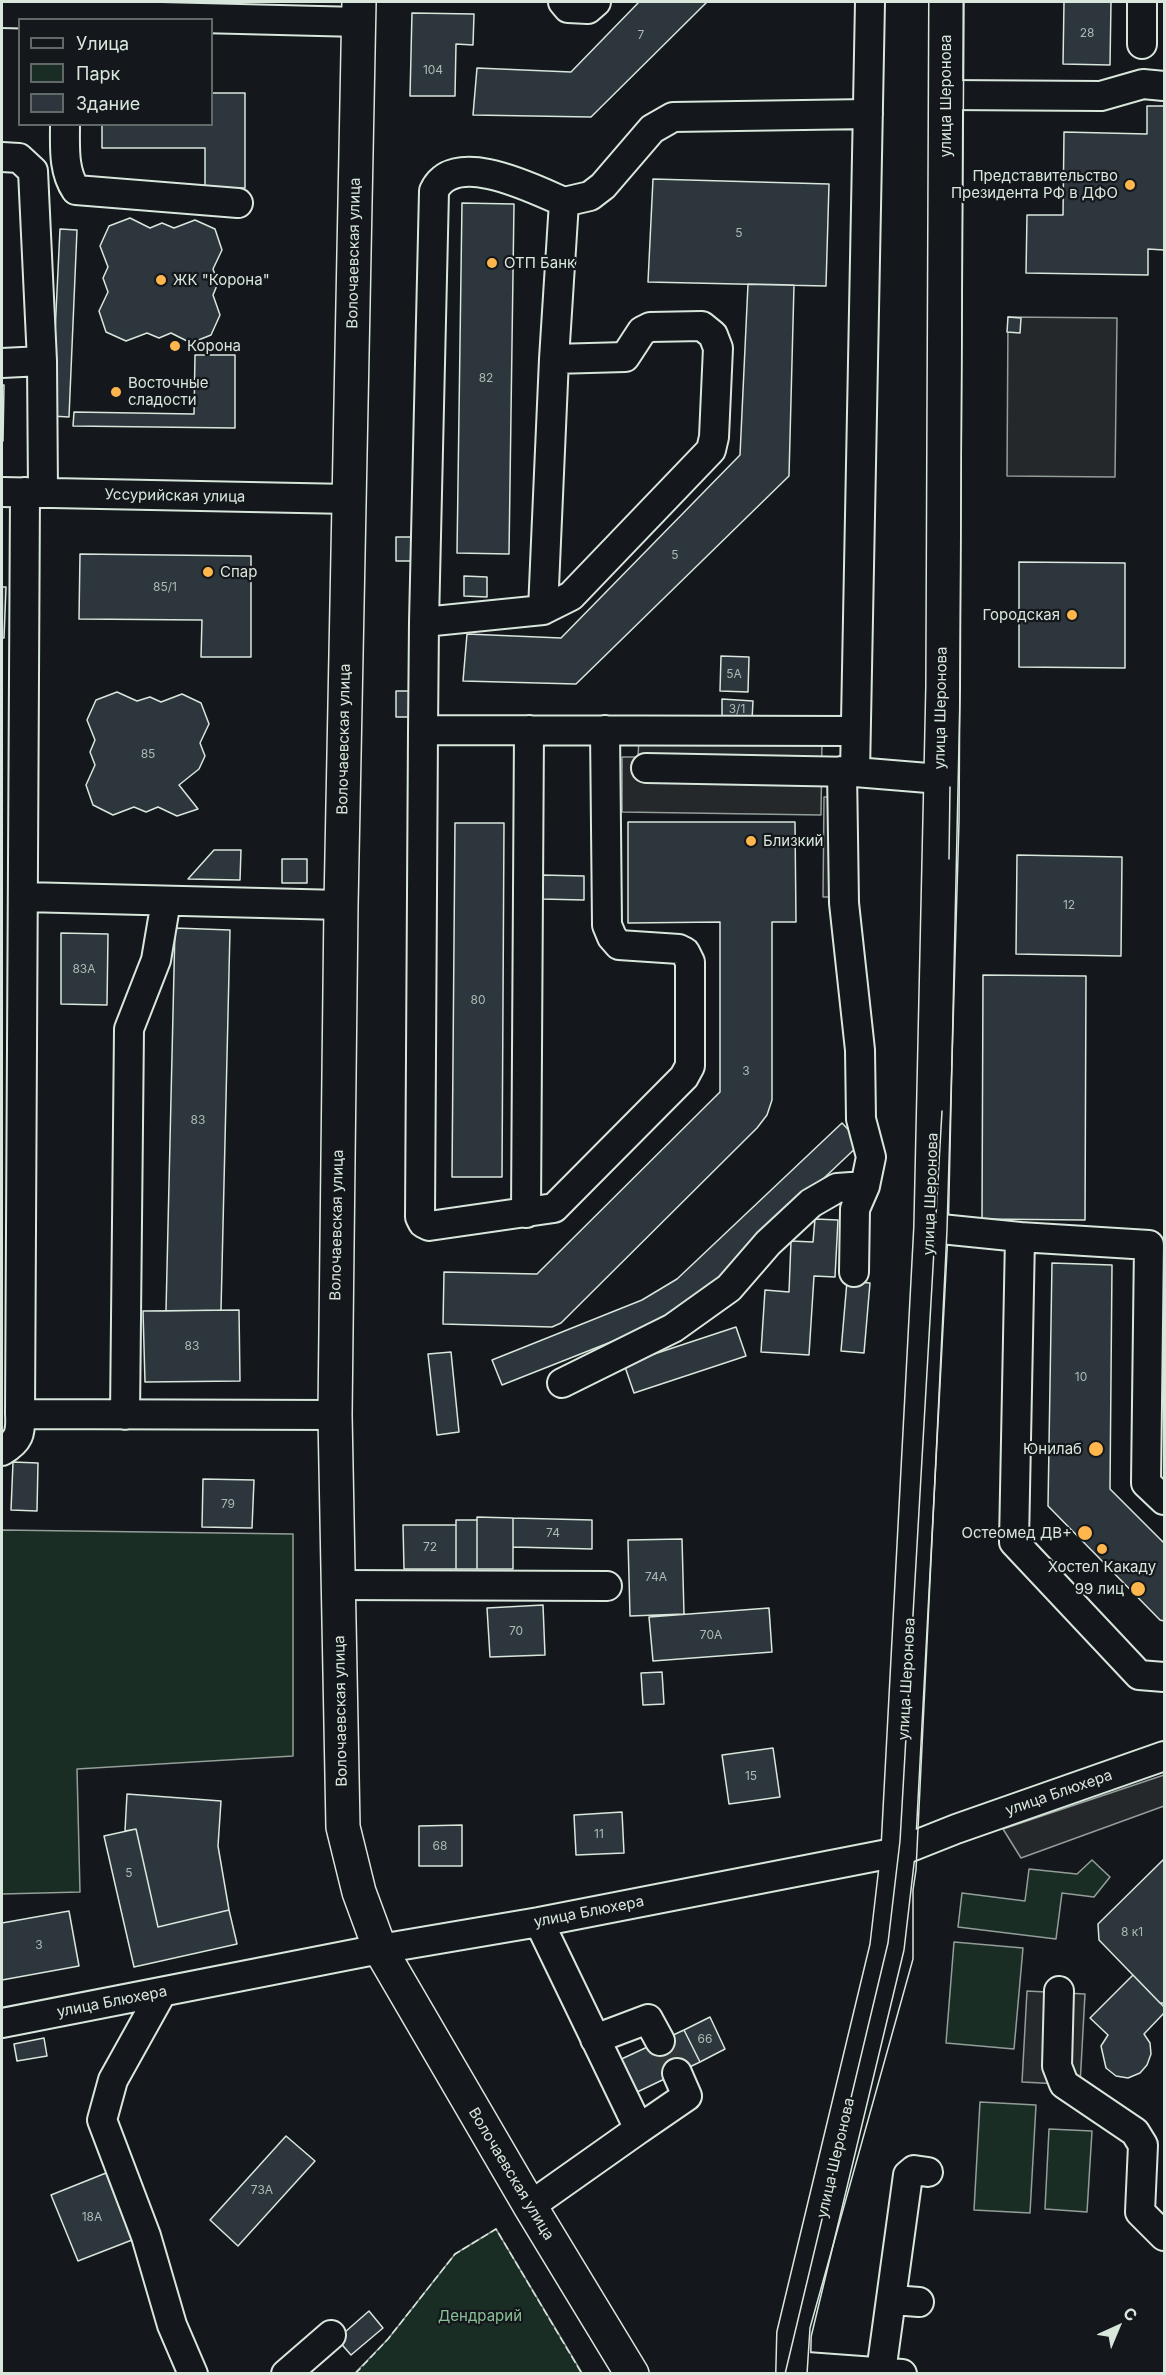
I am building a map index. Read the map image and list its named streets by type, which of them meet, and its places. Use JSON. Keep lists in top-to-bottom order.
{
  "streets": {
    "main road": ["улица Шеронова", "Волочаевская улица"],
    "street": ["Уссурийская улица", "улица Блюхера"]
  },
  "crossings": [
    ["улица Шеронова", "улица Блюхера"],
    ["Волочаевская улица", "Уссурийская улица"],
    ["Волочаевская улица", "улица Блюхера"]
  ],
  "parks": ["Дендрарий"],
  "places": [
    "Представительство Президента РФ в ДФО",
    "ОТП Банк",
    "ЖК \"Корона\"",
    "Корона",
    "Восточные сладости",
    "Спар",
    "Городская",
    "Близкий",
    "Юнилаб",
    "Остеомед ДВ+",
    "Хостел Какаду",
    "99 лиц"
  ],
  "house_numbers": [
    "28",
    "7",
    "104",
    "5",
    "82",
    "5",
    "85/1",
    "5А",
    "3/1",
    "85",
    "12",
    "83А",
    "80",
    "3",
    "83",
    "83",
    "10",
    "79",
    "74",
    "72",
    "74А",
    "70",
    "70А",
    "15",
    "11",
    "68",
    "5",
    "8 к1",
    "3",
    "66",
    "73А",
    "18А"
  ],
  "legend": ["Улица", "Парк", "Здание"],
  "north": "top right"
}
